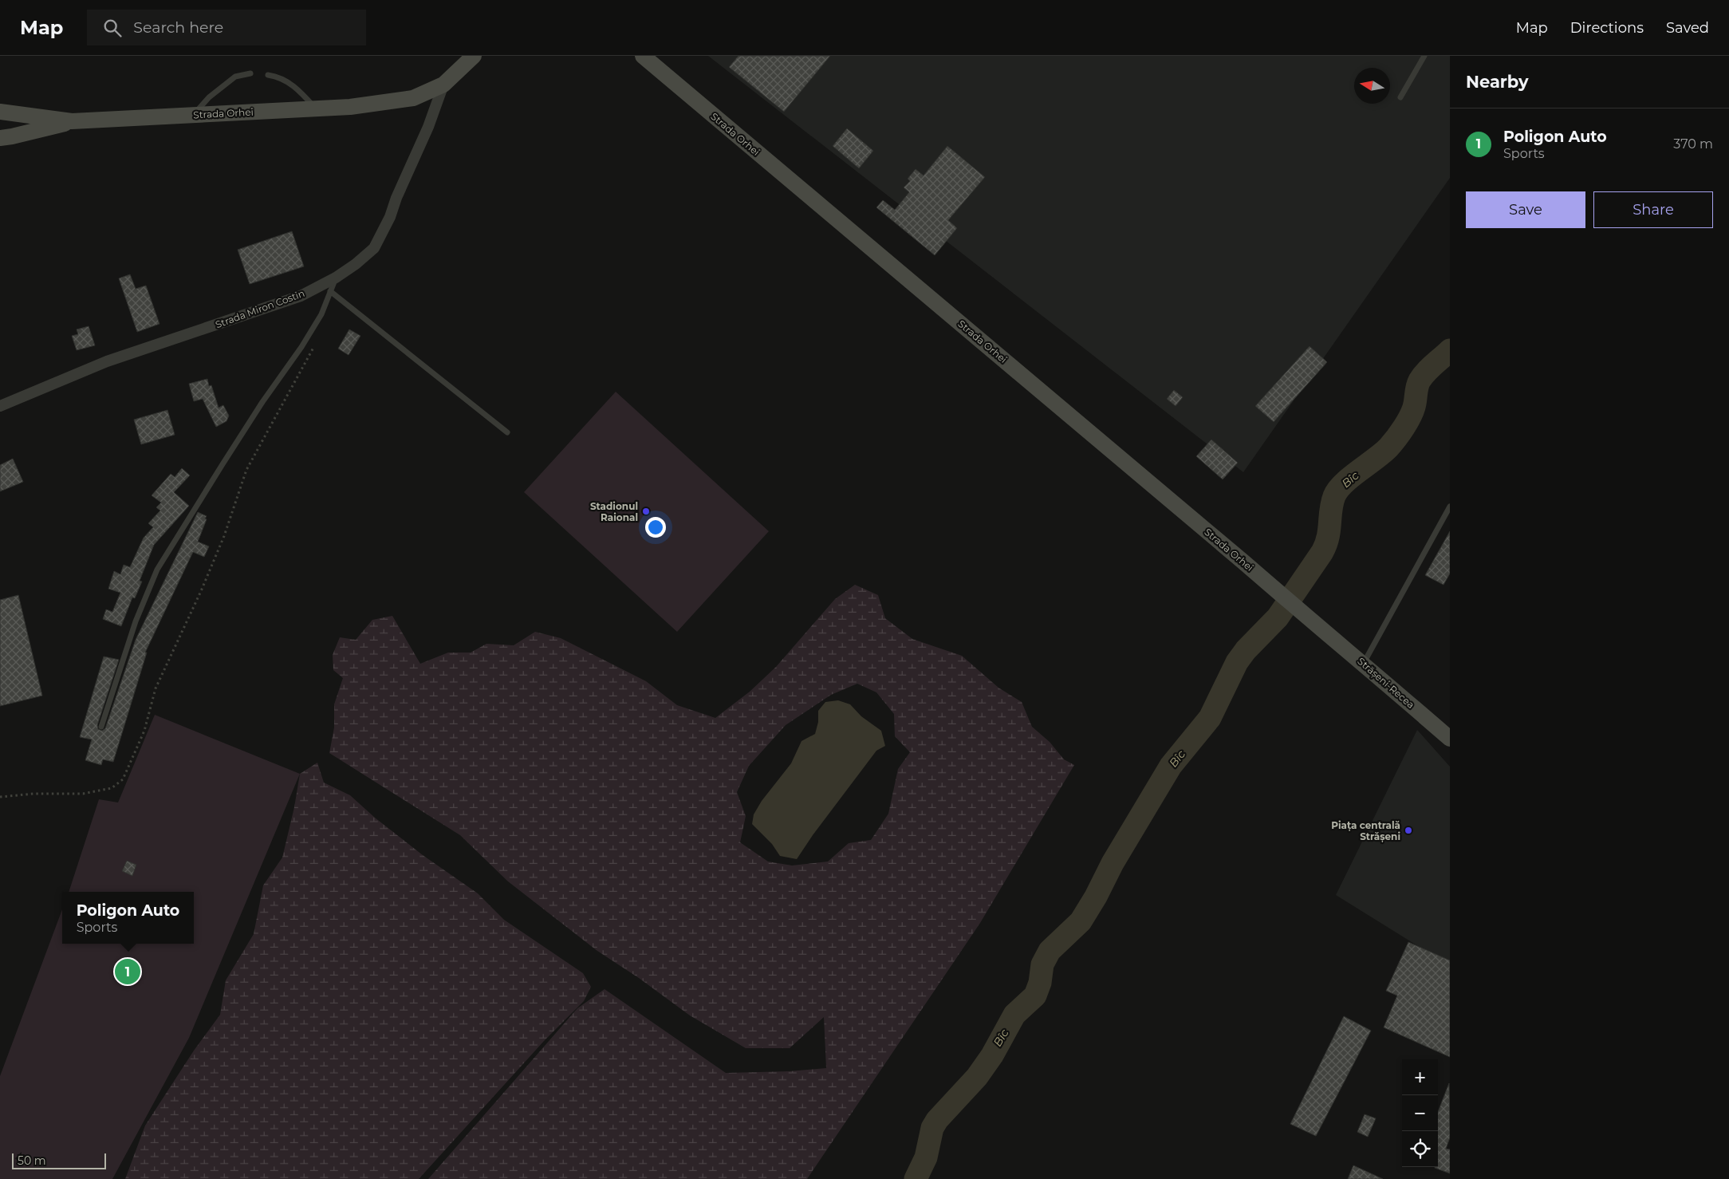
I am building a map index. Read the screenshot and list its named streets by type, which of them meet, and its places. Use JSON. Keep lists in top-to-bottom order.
{
  "streets": {
    "main road": ["Strada Orhei", "Strada Miron Costin", "Strășeni-Recea"]
  },
  "crossings": [
    ["Strada Orhei", "Strada Miron Costin"],
    ["Strada Orhei", "Strășeni-Recea"]
  ],
  "water": ["Bîc"],
  "places": ["Stadionul Raional", "Piața centrală Strășeni"],
  "scale_bar": "50 m",
  "north": "left",
  "page": {
    "header": "Map",
    "search": "Search here",
    "nav": ["Map", "Directions", "Saved"],
    "heading": "Nearby",
    "list": [
      {
        "mark": "1",
        "name": "Poligon Auto",
        "note": "Sports",
        "value": "370 m"
      }
    ],
    "buttons": ["Save", "Share"],
    "popup": ["Poligon Auto", "Sports"],
    "pins": "1",
    "map_buttons": ["+", "−"],
    "scale": "50 m"
  }
}
